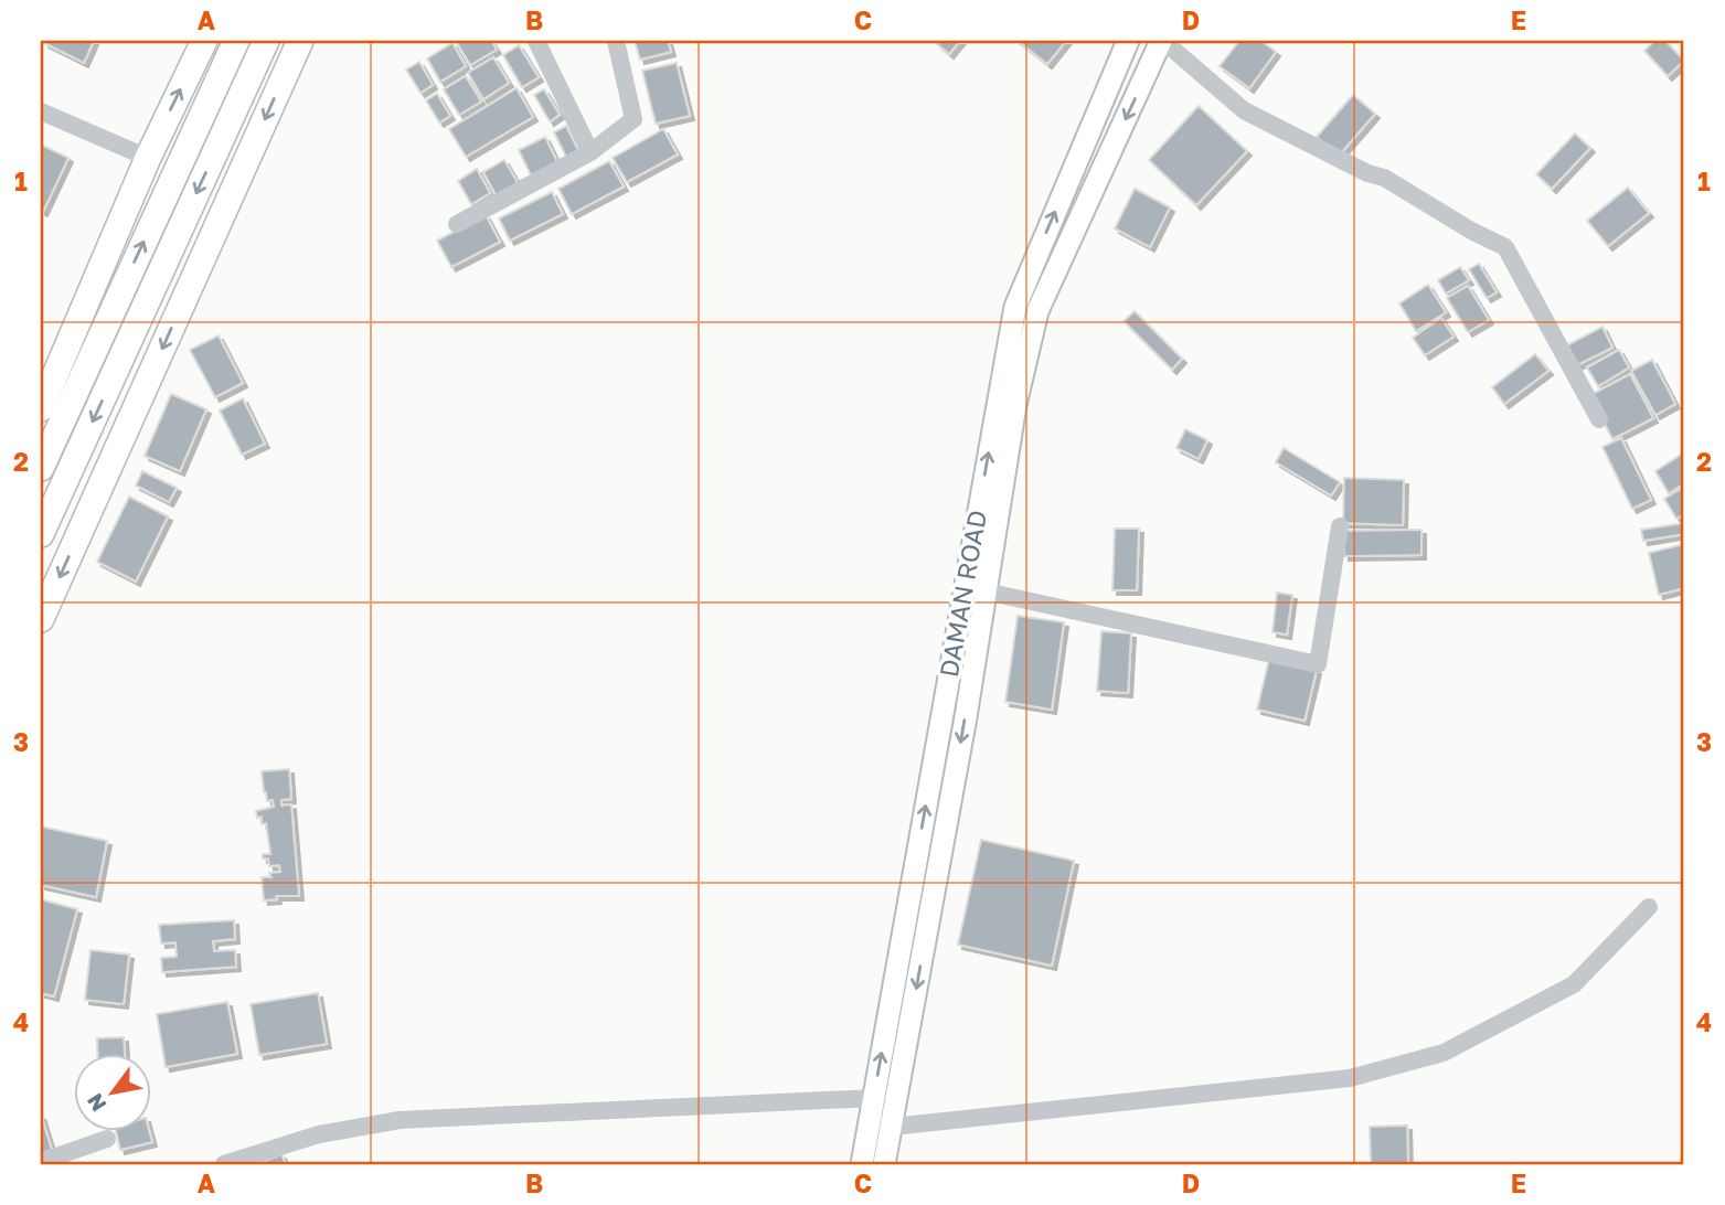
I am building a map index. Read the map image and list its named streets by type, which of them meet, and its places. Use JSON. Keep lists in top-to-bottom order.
{
  "streets": {
    "main road": ["DAMAN ROAD"]
  },
  "north": "bottom left",
  "grid": {
    "columns": [
      "A",
      "B",
      "C",
      "D",
      "E"
    ],
    "rows": [
      "1",
      "2",
      "3",
      "4"
    ]
  }
}
